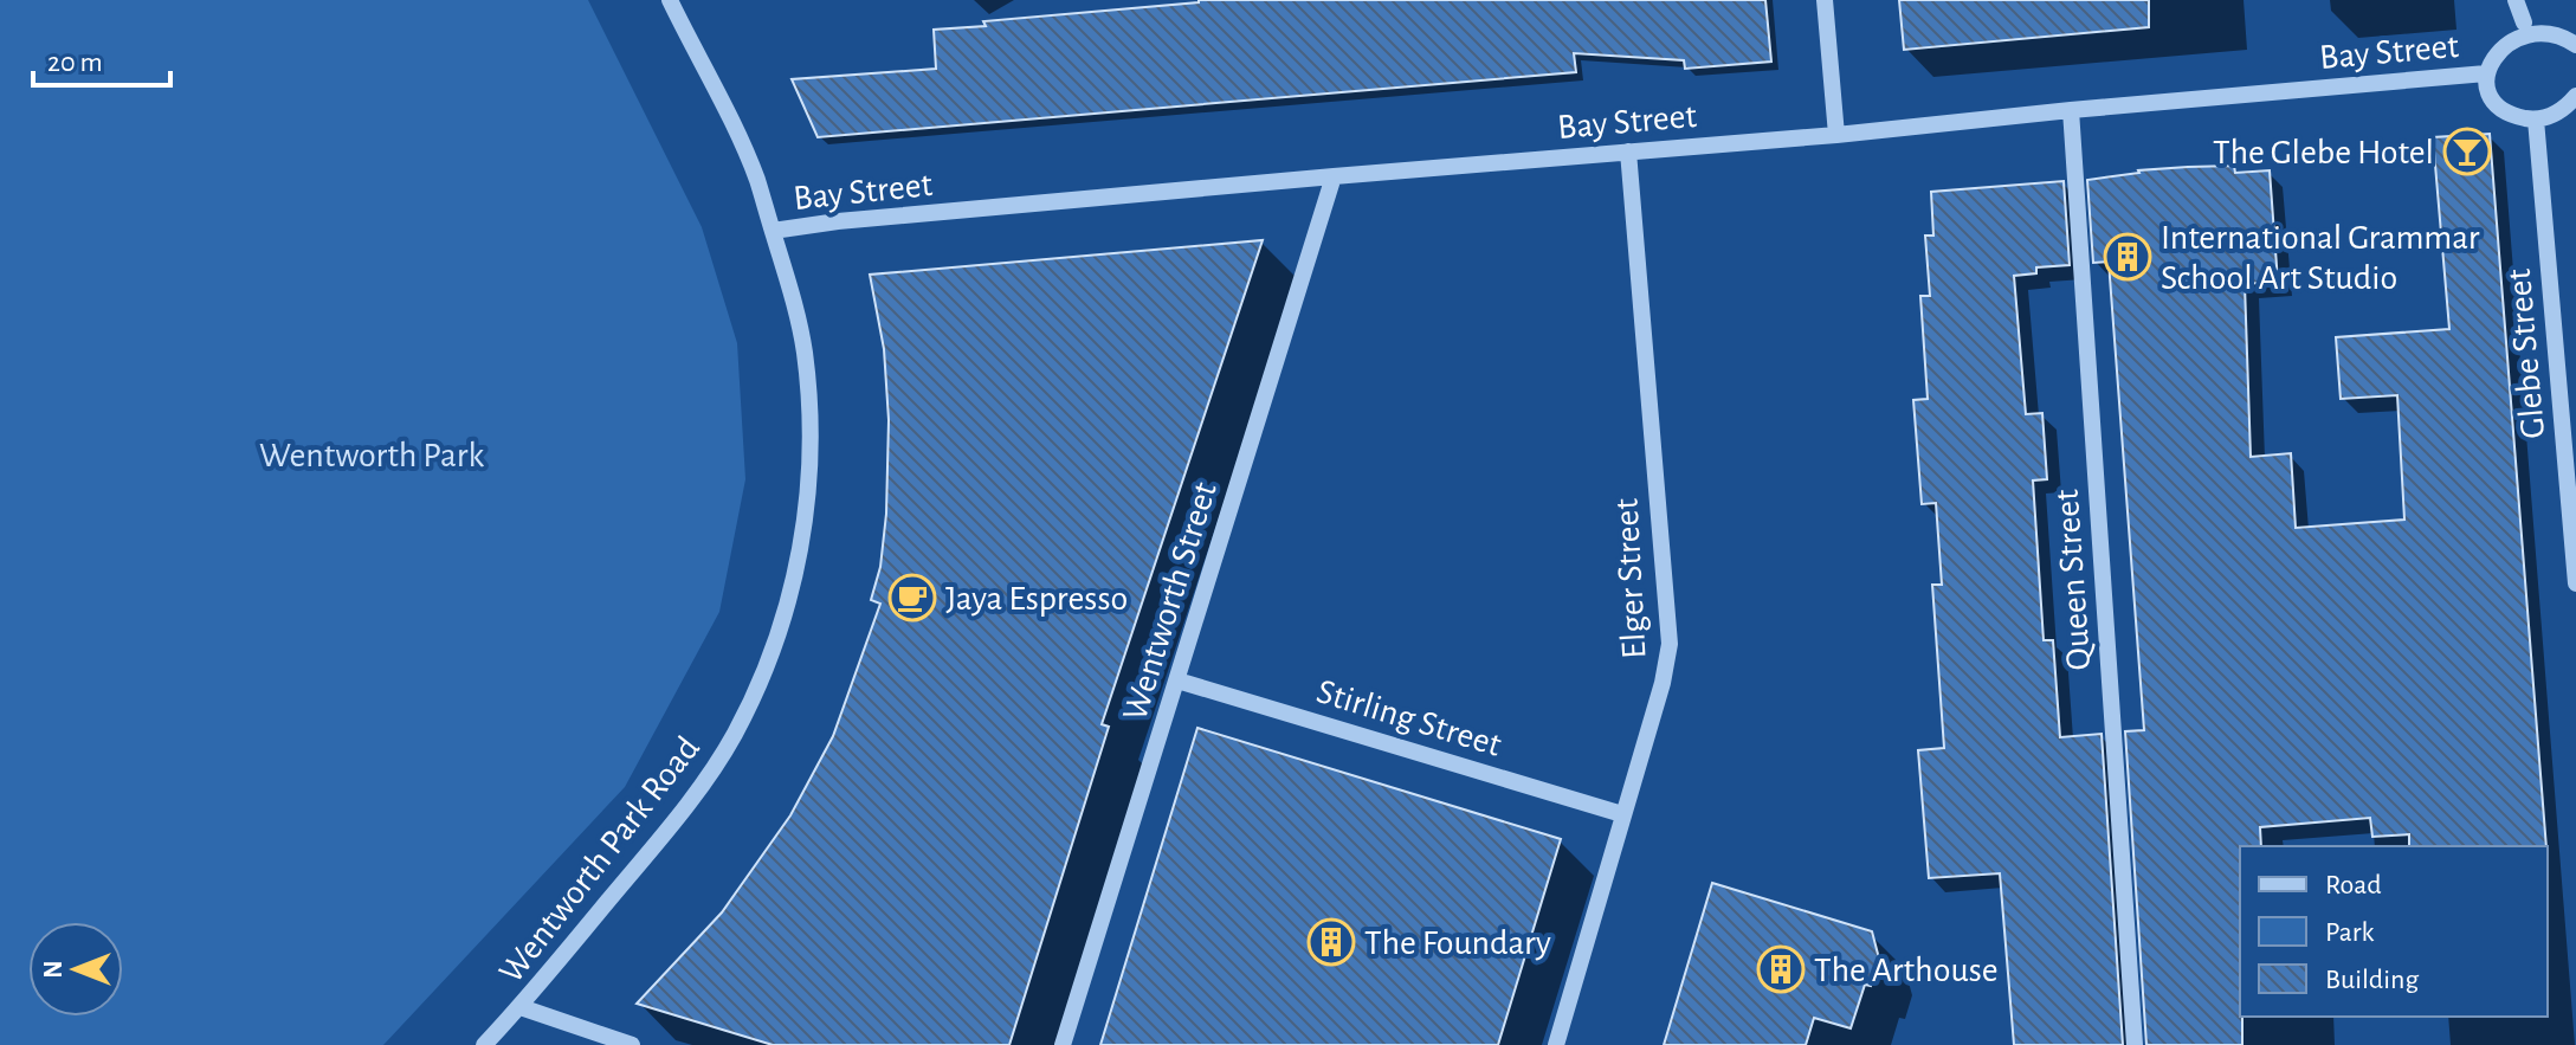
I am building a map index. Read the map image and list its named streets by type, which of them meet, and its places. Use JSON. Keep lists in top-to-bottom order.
{
  "streets": {
    "street": [
      "Bay Street",
      "Glebe Street",
      "Elger Street",
      "Queen Street",
      "Wentworth Street",
      "Stirling Street",
      "Wentworth Park Road"
    ]
  },
  "crossings": [
    ["Bay Street", "Elger Street"],
    ["Bay Street", "Queen Street"],
    ["Bay Street", "Wentworth Street"],
    ["Bay Street", "Wentworth Park Road"],
    ["Elger Street", "Stirling Street"],
    ["Wentworth Street", "Stirling Street"]
  ],
  "parks": ["Wentworth Park"],
  "places": {
    "bar": ["The Glebe Hotel"],
    "building": ["International Grammar School Art Studio", "The Foundary", "The Arthouse"],
    "cafe": ["Jaya Espresso"]
  },
  "legend": ["Road", "Park", "Building"],
  "scale_bar": "20 m",
  "north": "left"
}
